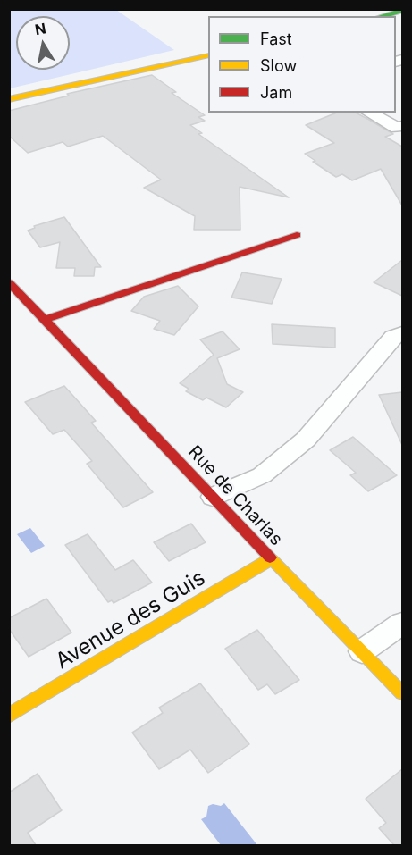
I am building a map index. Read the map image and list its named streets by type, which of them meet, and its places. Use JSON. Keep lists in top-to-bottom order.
{
  "streets": {
    "street": ["Rue de Charlas", "Avenue des Guis"]
  },
  "crossings": [
    ["Rue de Charlas", "Avenue des Guis"]
  ],
  "legend": ["Fast", "Slow", "Jam"],
  "north": "top"
}
